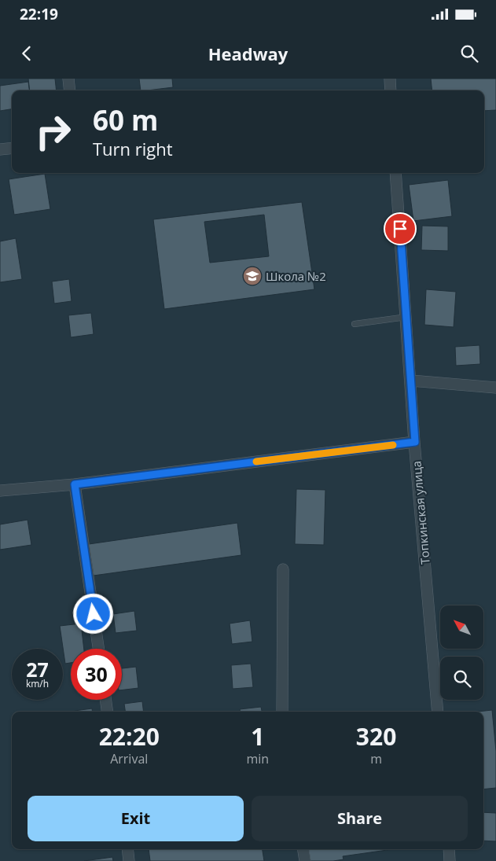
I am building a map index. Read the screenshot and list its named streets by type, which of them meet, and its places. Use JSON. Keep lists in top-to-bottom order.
{
  "streets": {
    "street": ["Топкинская улица"]
  },
  "places": {
    "school or university": ["Школа №2"]
  },
  "north": "top left",
  "page": {
    "status": "22:19",
    "header": "Headway",
    "turn": ["60 m", "Turn right"],
    "speed": "27 km/h",
    "limit": "30",
    "eta": [
      "22:20",
      "Arrival",
      "1",
      "min",
      "320",
      "m"
    ],
    "buttons": ["Exit", "Share"]
  }
}
